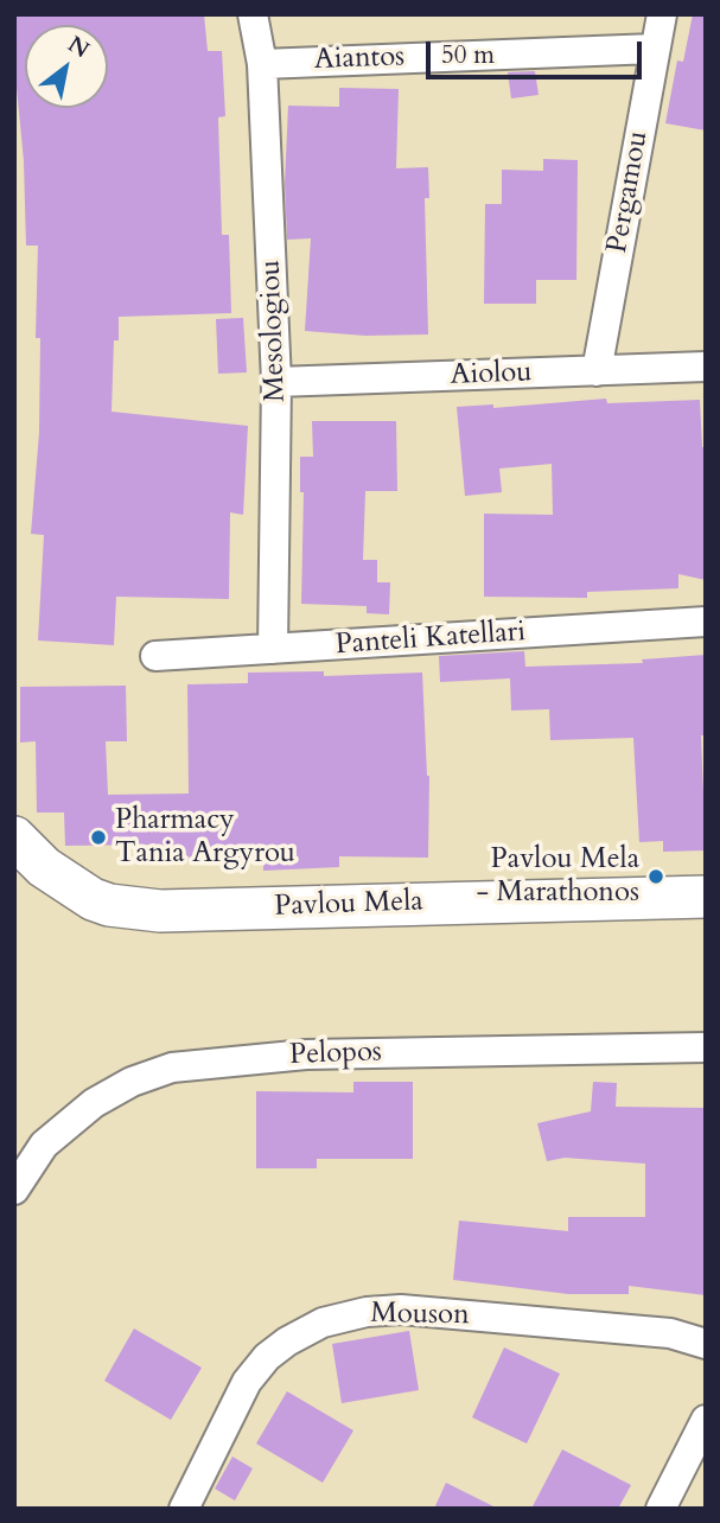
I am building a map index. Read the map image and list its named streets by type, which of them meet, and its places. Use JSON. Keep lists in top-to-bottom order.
{
  "streets": {
    "street": [
      "Aiantos",
      "Pergamou",
      "Mesologiou",
      "Aiolou",
      "Panteli Katellari",
      "Pavlou Mela",
      "Pelopos",
      "Mouson"
    ]
  },
  "crossings": [
    ["Aiantos", "Pergamou"],
    ["Aiantos", "Mesologiou"],
    ["Pergamou", "Aiolou"],
    ["Mesologiou", "Aiolou"],
    ["Mesologiou", "Panteli Katellari"]
  ],
  "places": ["Pharmacy Tania Argyrou", "Pavlou Mela - Marathonos"],
  "scale_bar": "50 m",
  "north": "top right"
}
